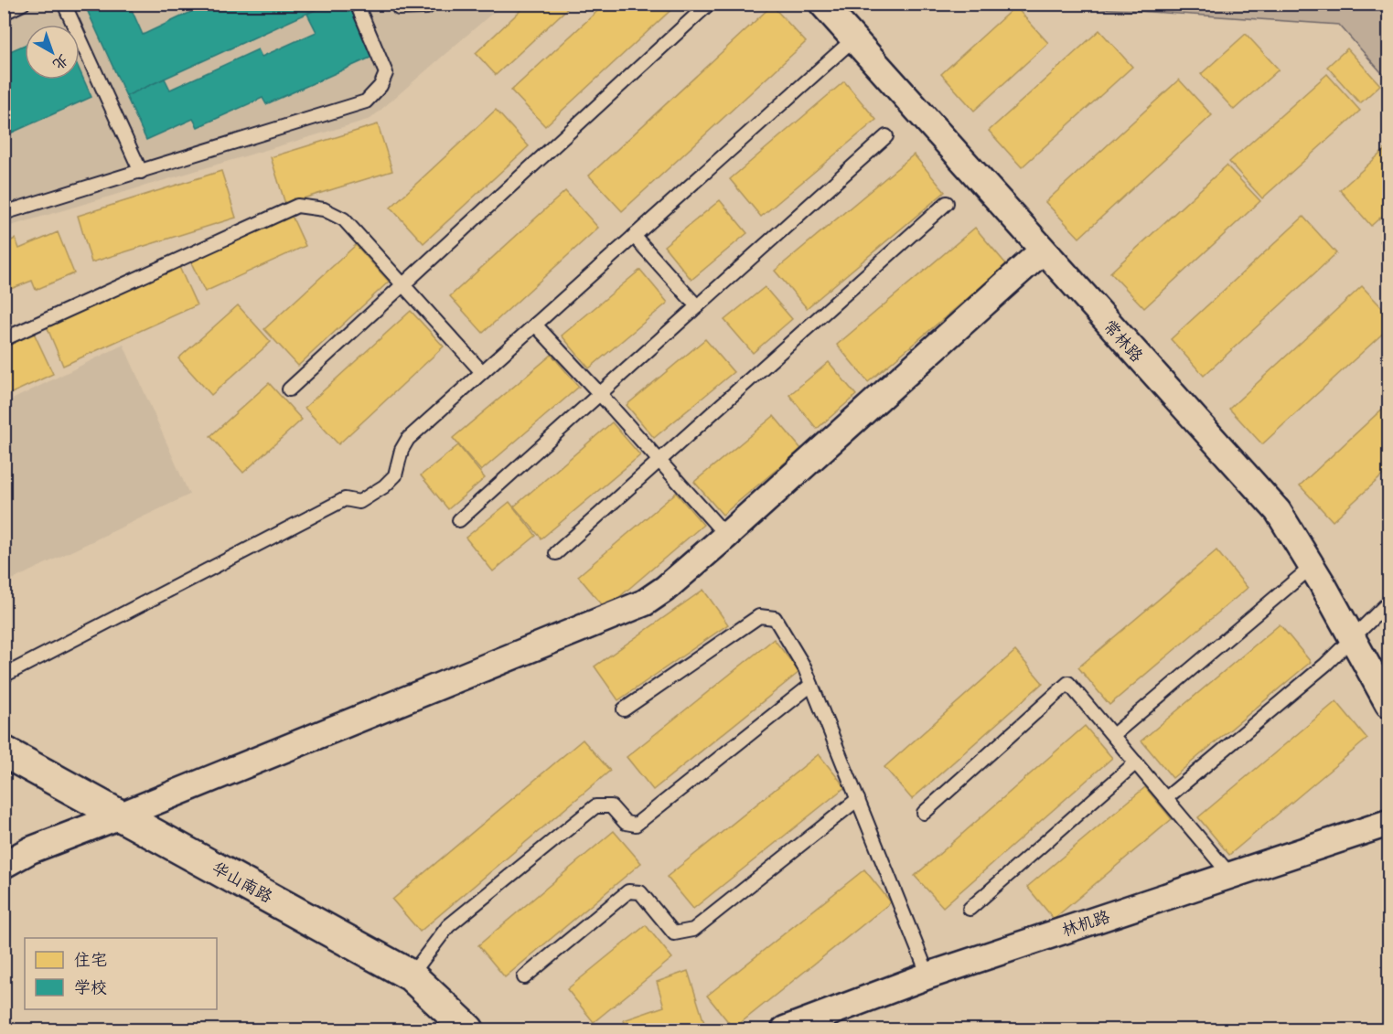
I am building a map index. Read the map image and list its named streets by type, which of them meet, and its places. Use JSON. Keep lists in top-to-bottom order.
{
  "streets": {
    "street": ["常林路", "华山南路", "林机路"]
  },
  "legend": ["住宅", "学校"],
  "north": "bottom right"
}
